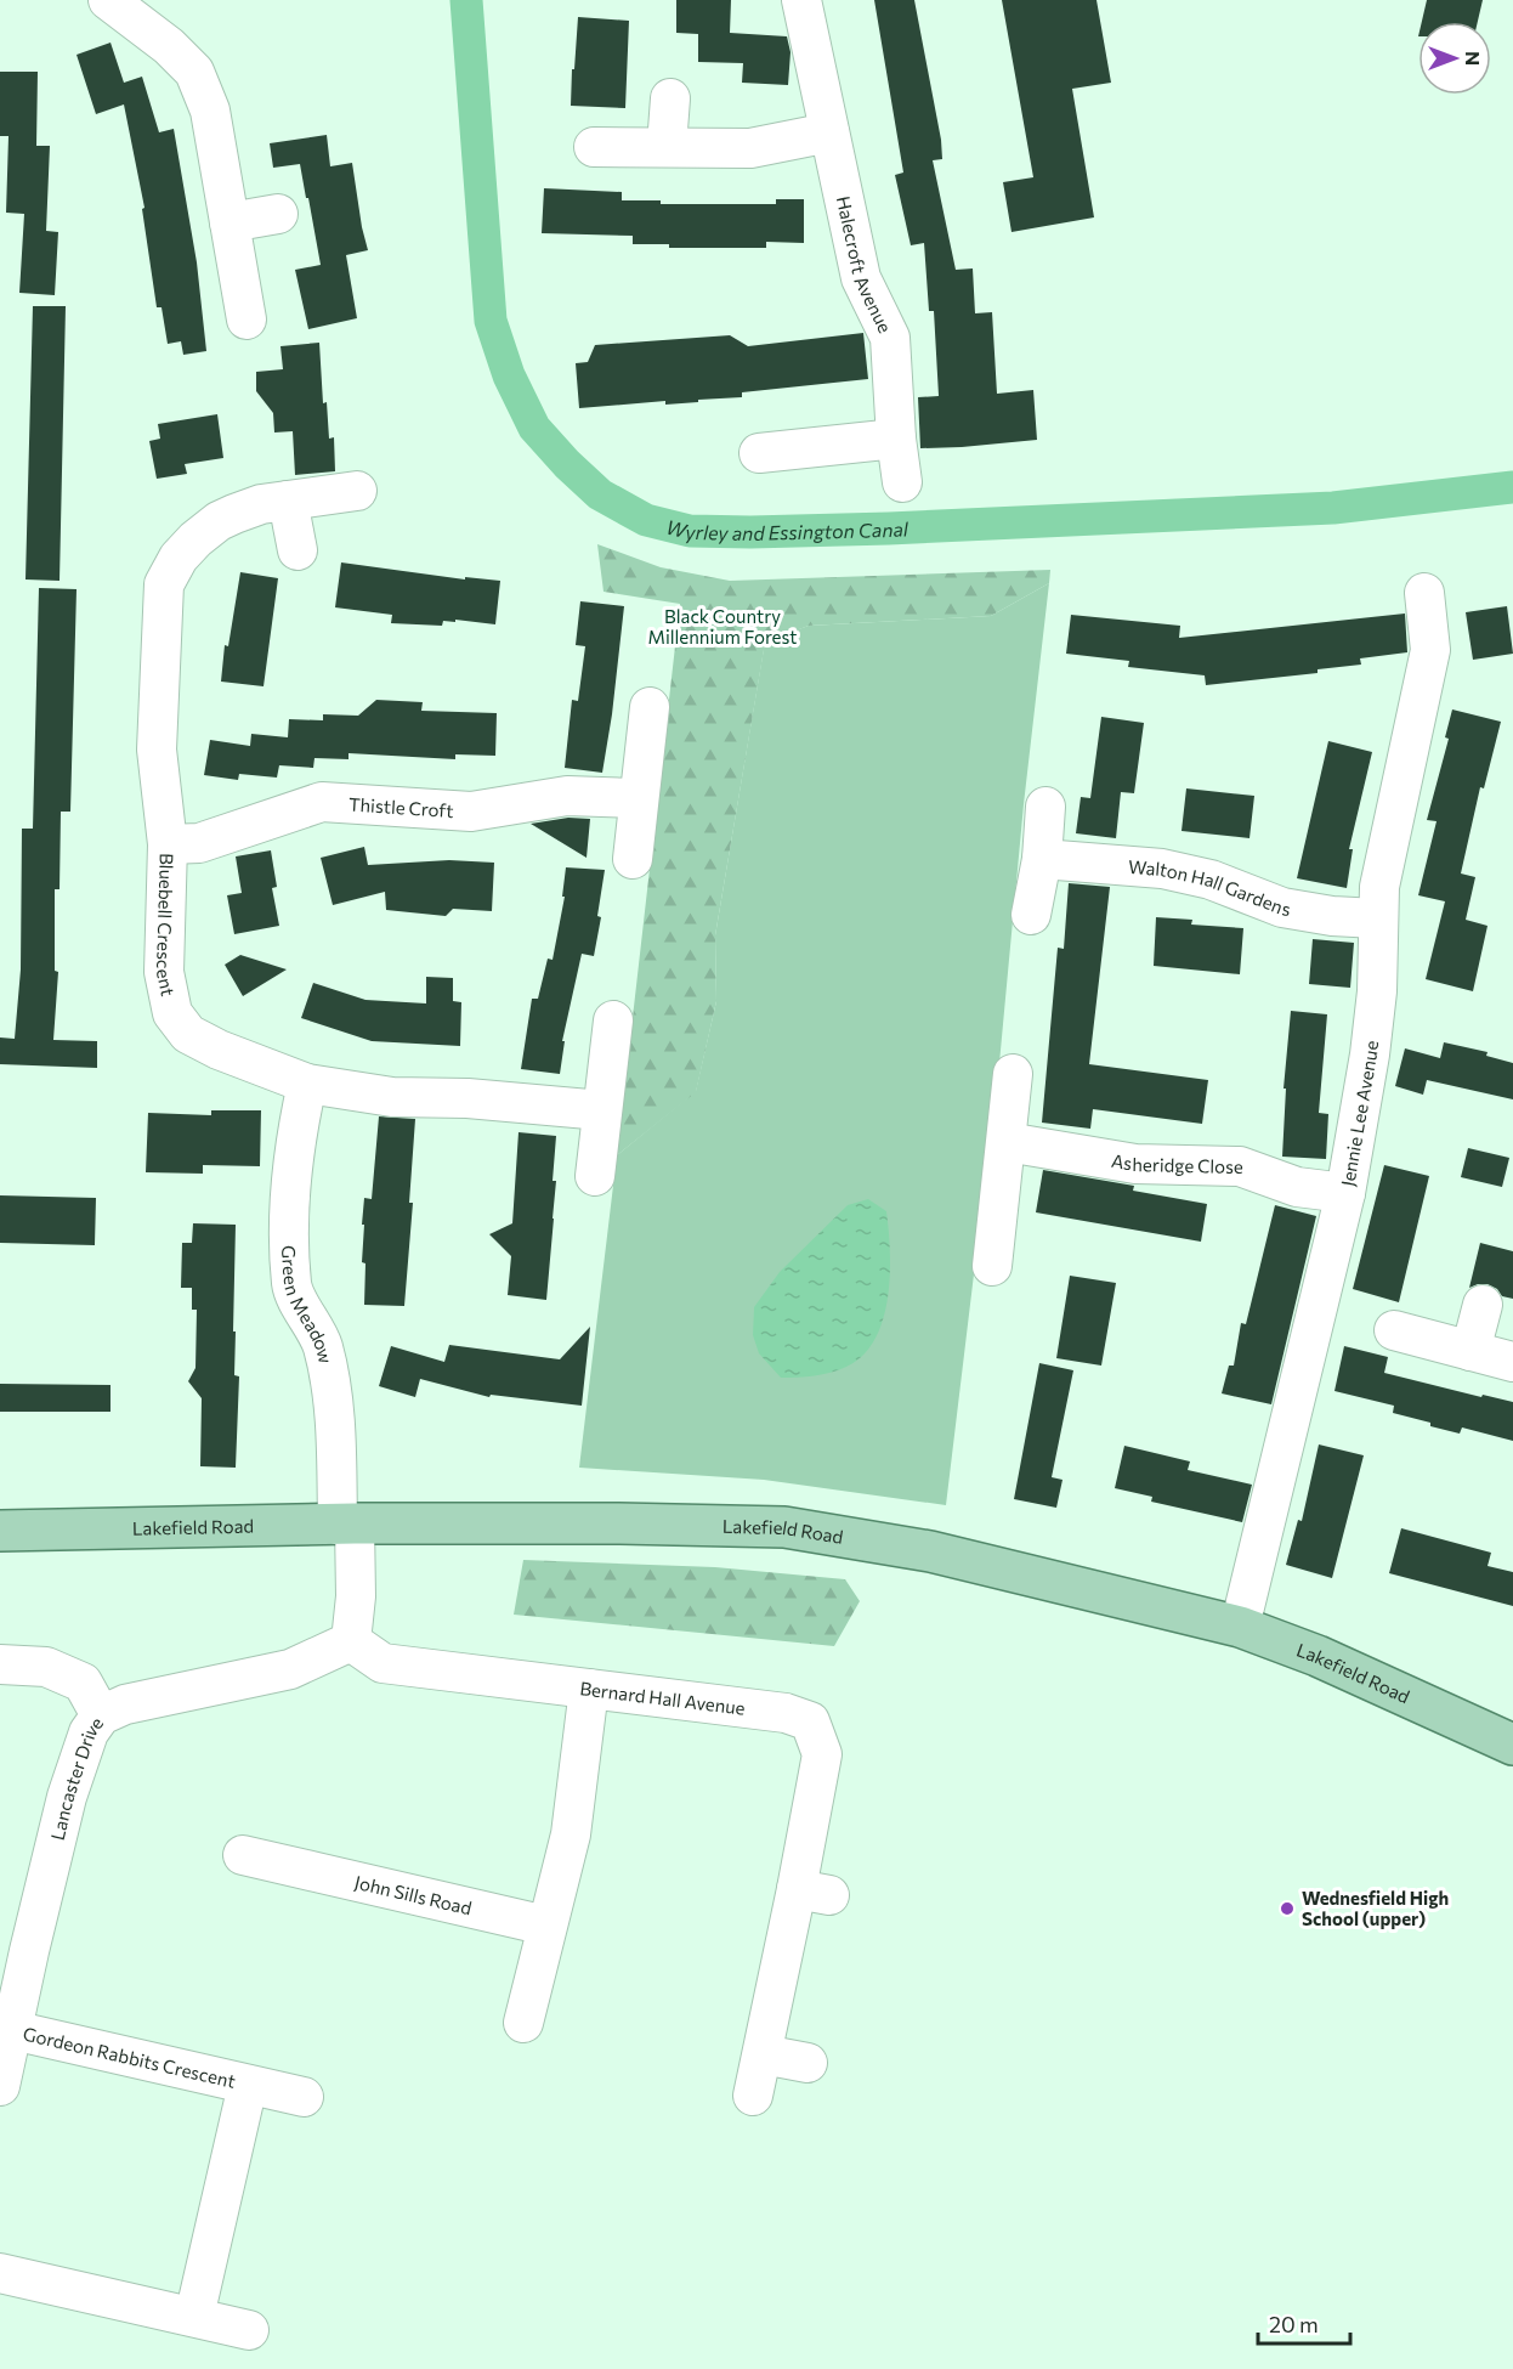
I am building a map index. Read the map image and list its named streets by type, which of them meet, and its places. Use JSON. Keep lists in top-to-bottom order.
{
  "streets": {
    "main road": ["Lakefield Road"],
    "street": [
      "Halecroft Avenue",
      "Thistle Croft",
      "Walton Hall Gardens",
      "Bluebell Crescent",
      "Jennie Lee Avenue",
      "Asheridge Close",
      "Green Meadow",
      "Bernard Hall Avenue",
      "Lancaster Drive",
      "John Sills Road",
      "Gordeon Rabbits Crescent"
    ]
  },
  "crossings": [
    ["Thistle Croft", "Bluebell Crescent"],
    ["Walton Hall Gardens", "Jennie Lee Avenue"],
    ["Bluebell Crescent", "Green Meadow"],
    ["Jennie Lee Avenue", "Asheridge Close"],
    ["Jennie Lee Avenue", "Lakefield Road"],
    ["Green Meadow", "Lakefield Road"],
    ["Bernard Hall Avenue", "Lancaster Drive"],
    ["Lancaster Drive", "Gordeon Rabbits Crescent"]
  ],
  "water": ["Wyrley and Essington Canal"],
  "parks": ["Black Country Millennium Forest"],
  "places": ["Wednesfield High School (upper)"],
  "scale_bar": "20 m",
  "north": "right"
}
